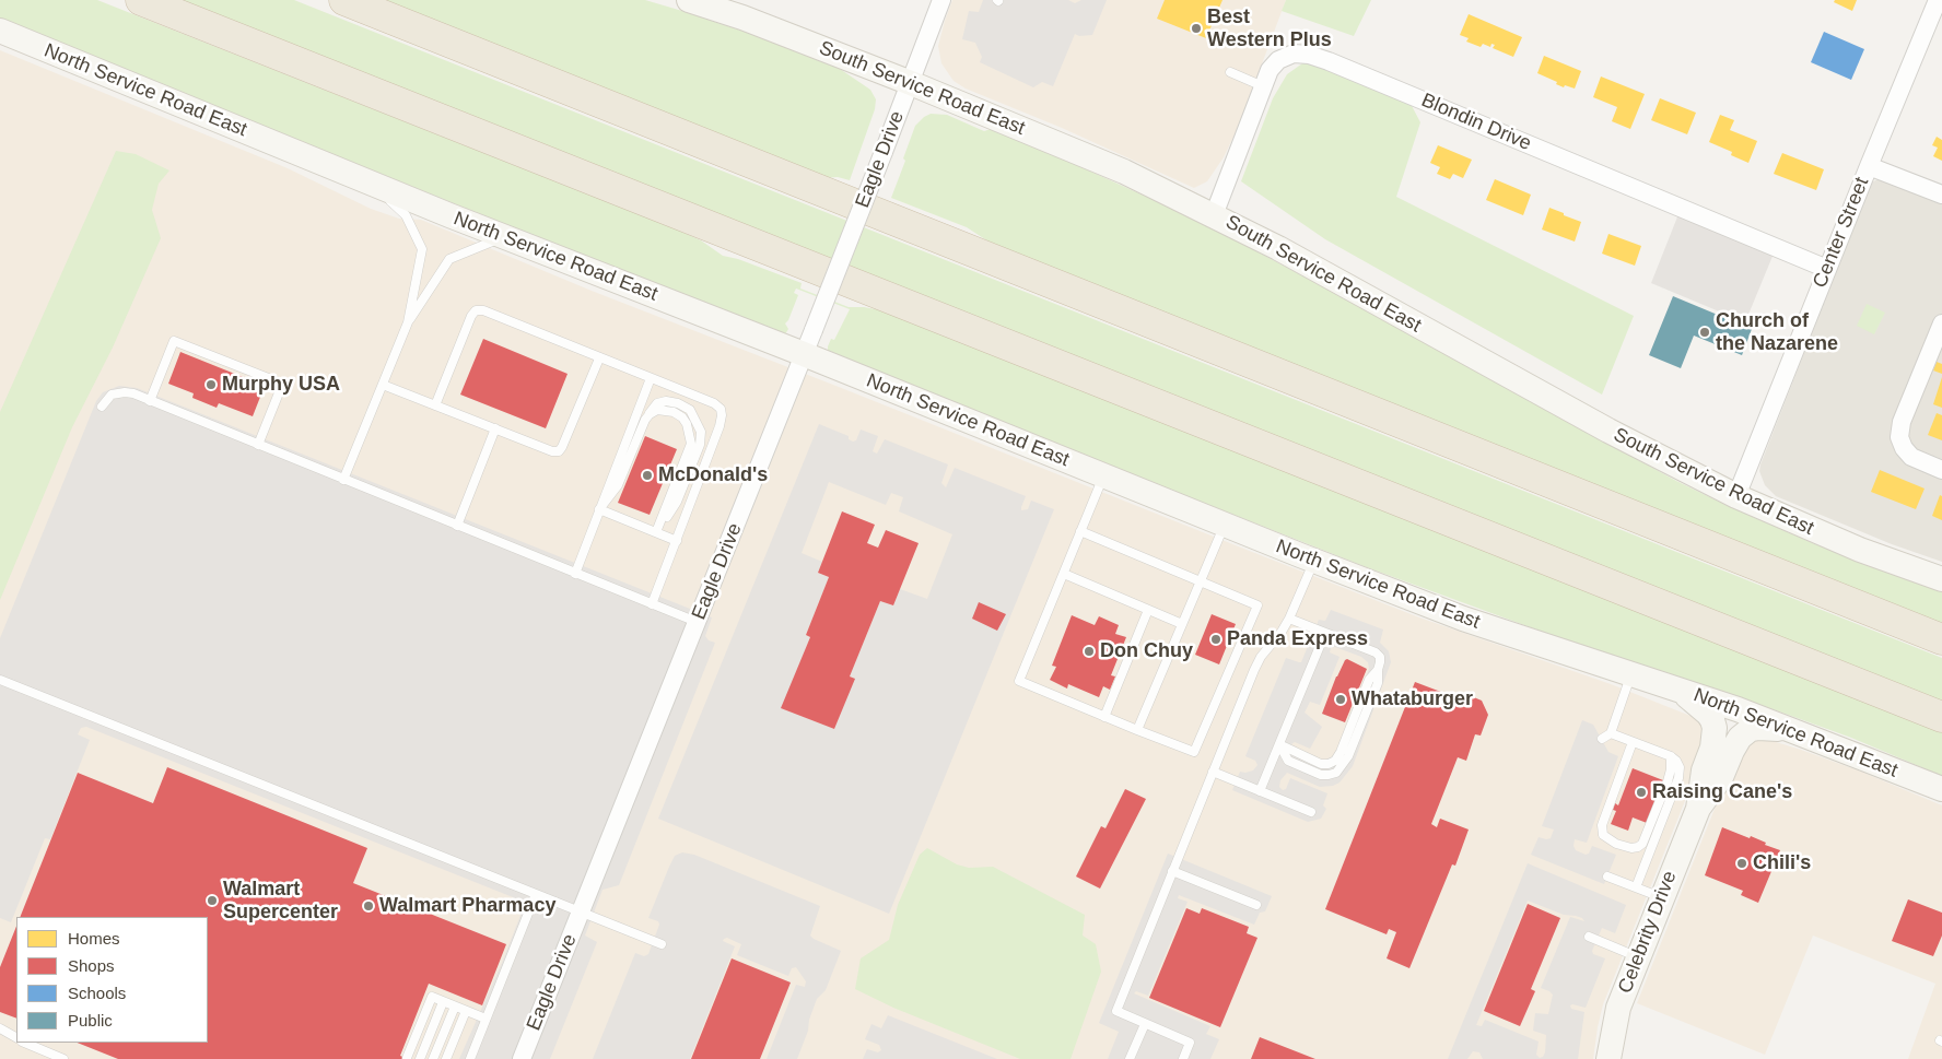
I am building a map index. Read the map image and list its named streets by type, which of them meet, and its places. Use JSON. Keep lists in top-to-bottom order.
{
  "streets": {
    "main road": ["South Service Road East", "North Service Road East", "Celebrity Drive"],
    "street": ["Blondin Drive", "Eagle Drive", "Center Street"]
  },
  "crossings": [
    ["South Service Road East", "Blondin Drive"],
    ["South Service Road East", "Eagle Drive"],
    ["South Service Road East", "Center Street"],
    ["North Service Road East", "Eagle Drive"],
    ["Blondin Drive", "Center Street"]
  ],
  "places": [
    "Best Western Plus",
    "Church of the Nazarene",
    "Murphy USA",
    "McDonald's",
    "Panda Express",
    "Don Chuy",
    "Whataburger",
    "Raising Cane's",
    "Chili's",
    "Walmart Supercenter",
    "Walmart Pharmacy"
  ],
  "legend": [
    "Homes",
    "Shops",
    "Schools",
    "Public"
  ]
}
